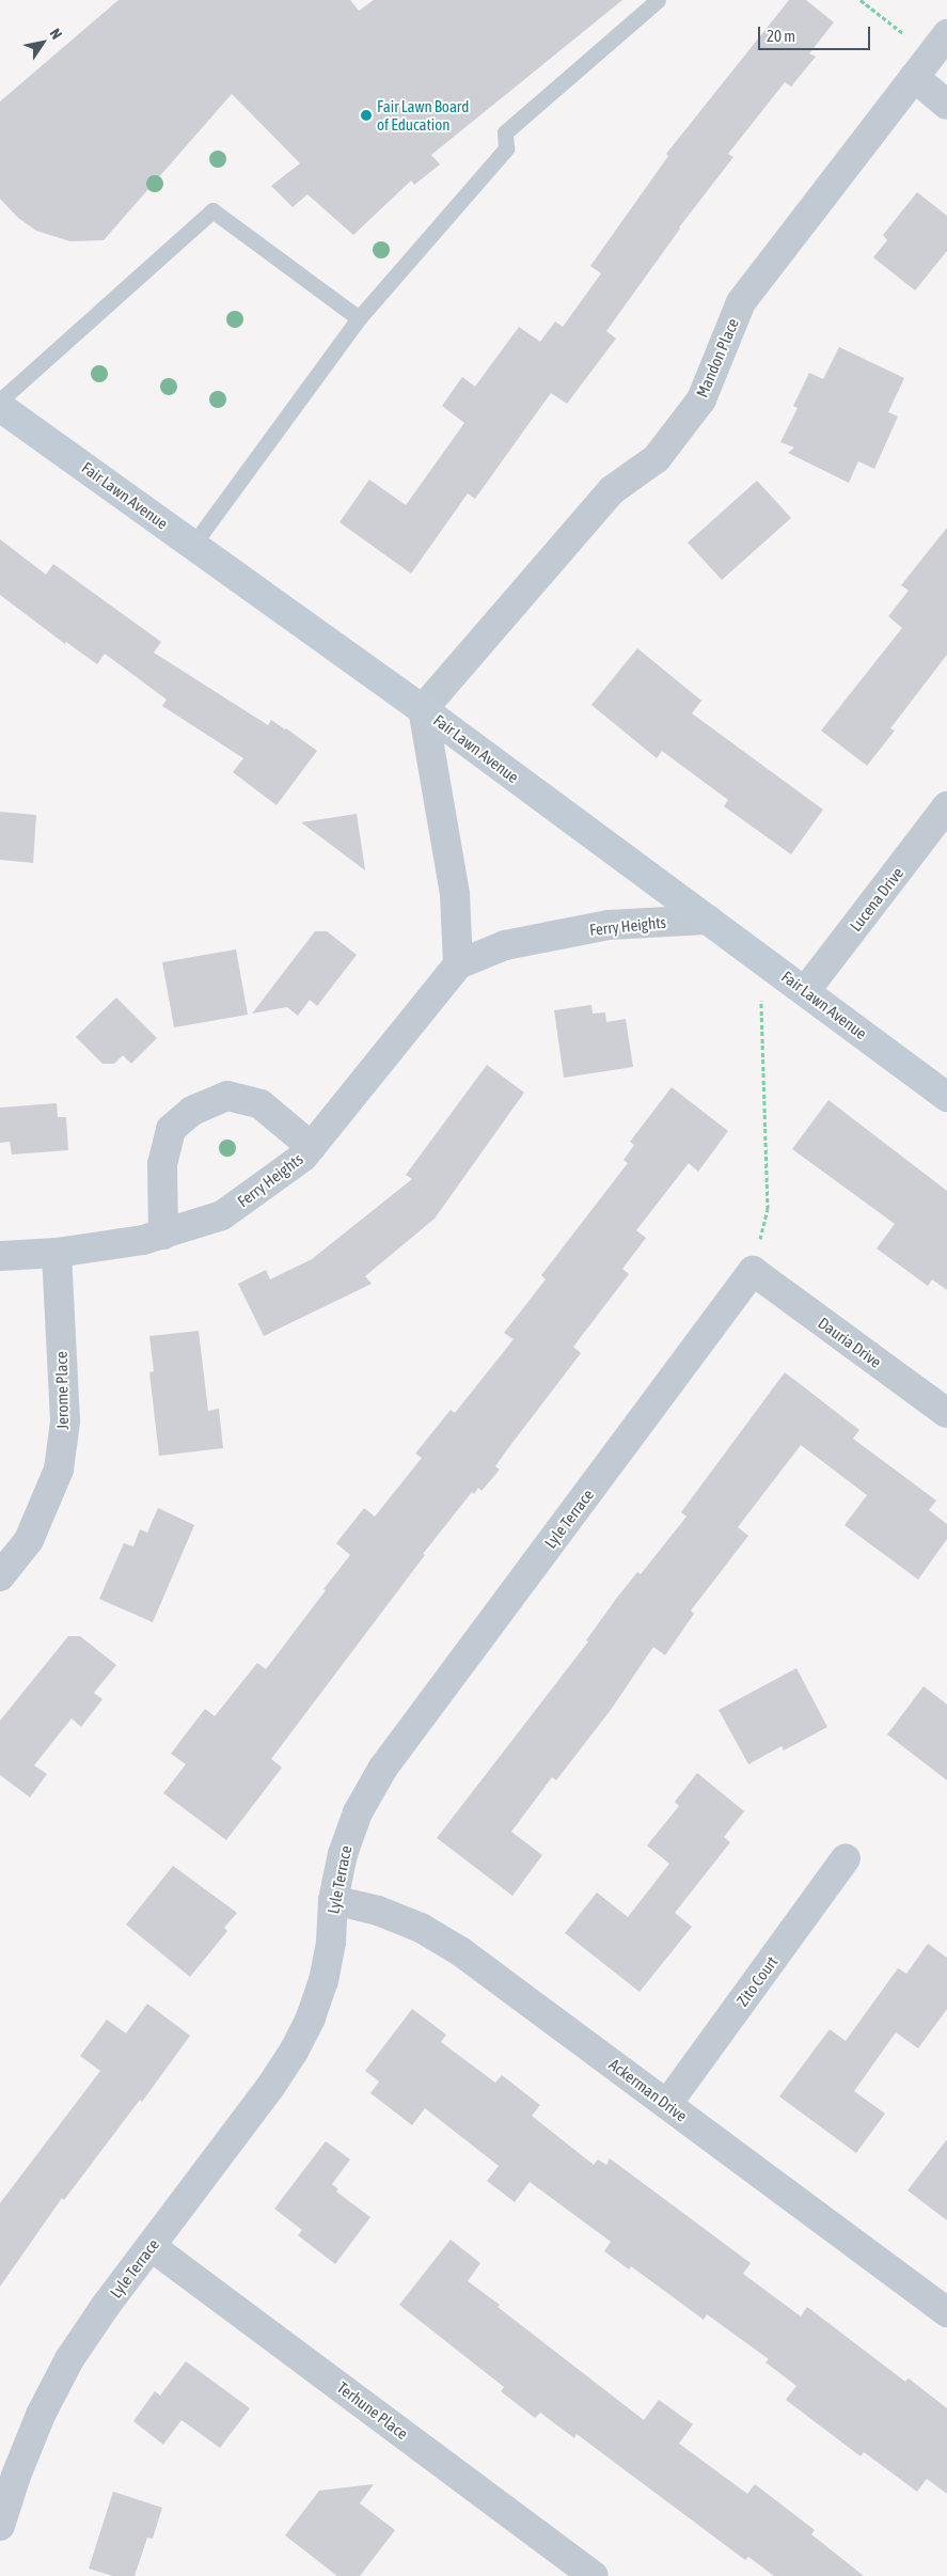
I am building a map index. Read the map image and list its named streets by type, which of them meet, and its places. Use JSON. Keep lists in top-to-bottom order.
{
  "streets": {
    "main road": ["Fair Lawn Avenue"],
    "street": [
      "Mandon Place",
      "Lucena Drive",
      "Ferry Heights",
      "Dauria Drive",
      "Jerome Place",
      "Lyle Terrace",
      "Zito Court",
      "Ackerman Drive",
      "Terhune Place"
    ]
  },
  "crossings": [
    ["Mandon Place", "Fair Lawn Avenue"],
    ["Fair Lawn Avenue", "Lucena Drive"],
    ["Fair Lawn Avenue", "Ferry Heights"],
    ["Ferry Heights", "Jerome Place"],
    ["Dauria Drive", "Lyle Terrace"],
    ["Lyle Terrace", "Ackerman Drive"],
    ["Lyle Terrace", "Terhune Place"],
    ["Zito Court", "Ackerman Drive"]
  ],
  "places": ["Fair Lawn Board of Education"],
  "scale_bar": "20 m",
  "north": "top right"
}
